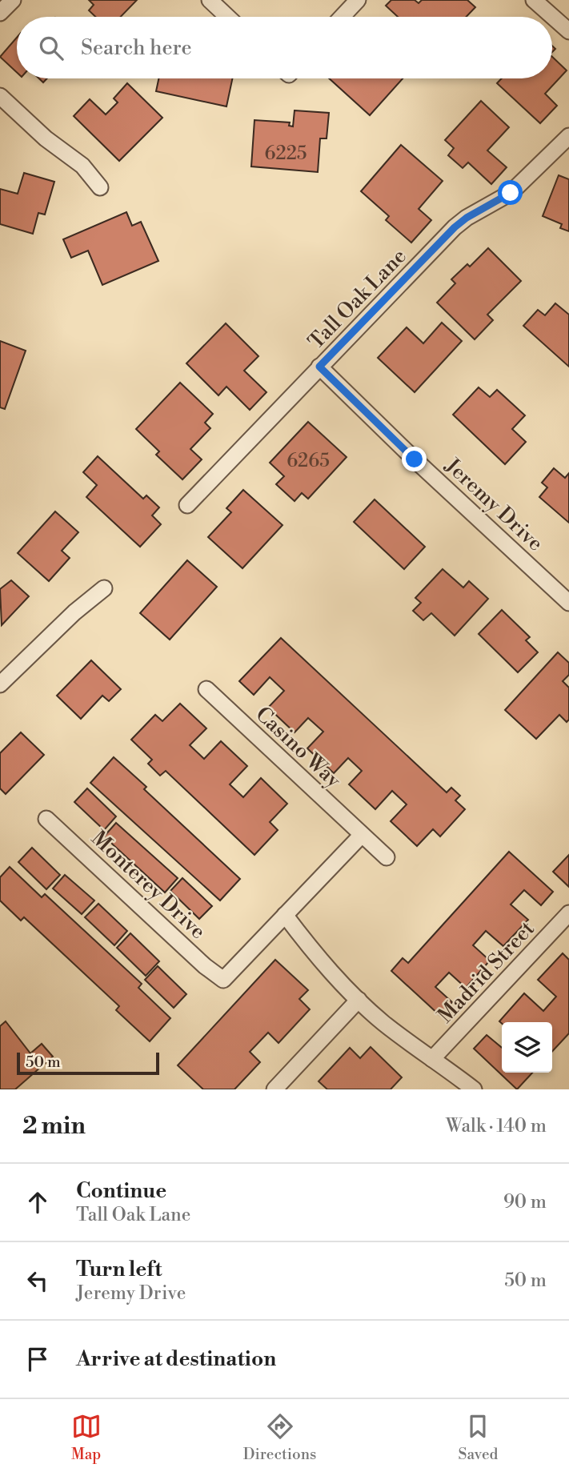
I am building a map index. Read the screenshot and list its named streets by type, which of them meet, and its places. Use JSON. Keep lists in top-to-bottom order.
{
  "streets": {
    "street": [
      "Tall Oak Lane",
      "Jeremy Drive",
      "Casino Way",
      "Monterey Drive",
      "Madrid Street"
    ]
  },
  "crossings": [
    ["Tall Oak Lane", "Jeremy Drive"]
  ],
  "house_numbers": ["6225", "6265"],
  "scale_bar": "50 m",
  "page": {
    "search": "Search here",
    "scale": "50 m",
    "heading": ["2 min", "Walk · 140 m"],
    "list": [
      ["Continue", "Tall Oak Lane", "90 m"],
      ["Turn left", "Jeremy Drive", "50 m"],
      "Arrive at destination"
    ],
    "nav": ["Map", "Directions", "Saved"]
  }
}
